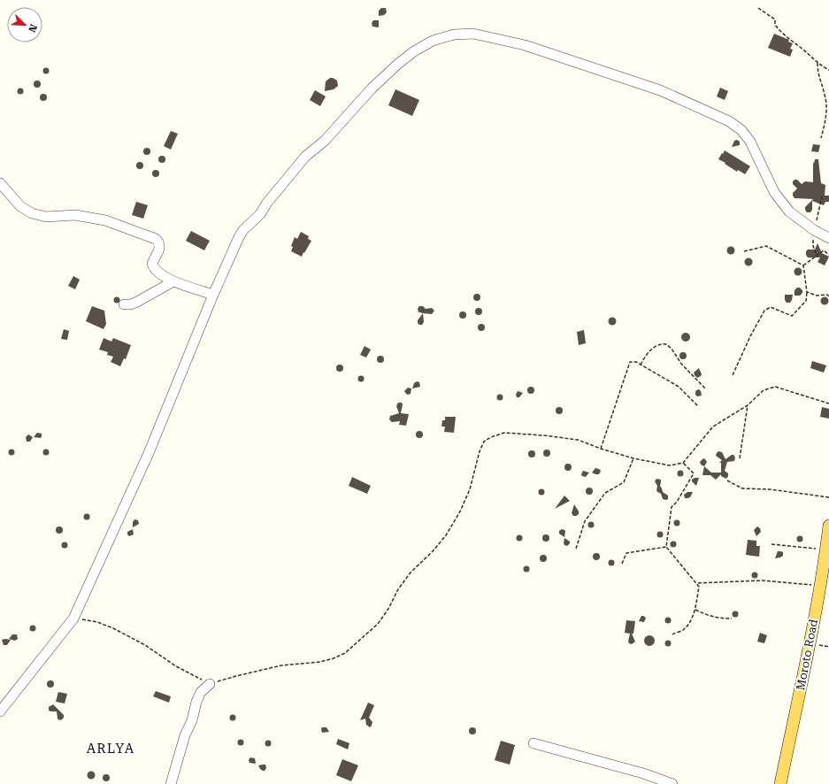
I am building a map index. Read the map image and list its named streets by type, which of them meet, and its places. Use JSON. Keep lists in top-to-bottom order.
{
  "streets": {
    "main road": ["Moroto Road"]
  },
  "districts": ["ARLYA"],
  "north": "bottom right"
}
